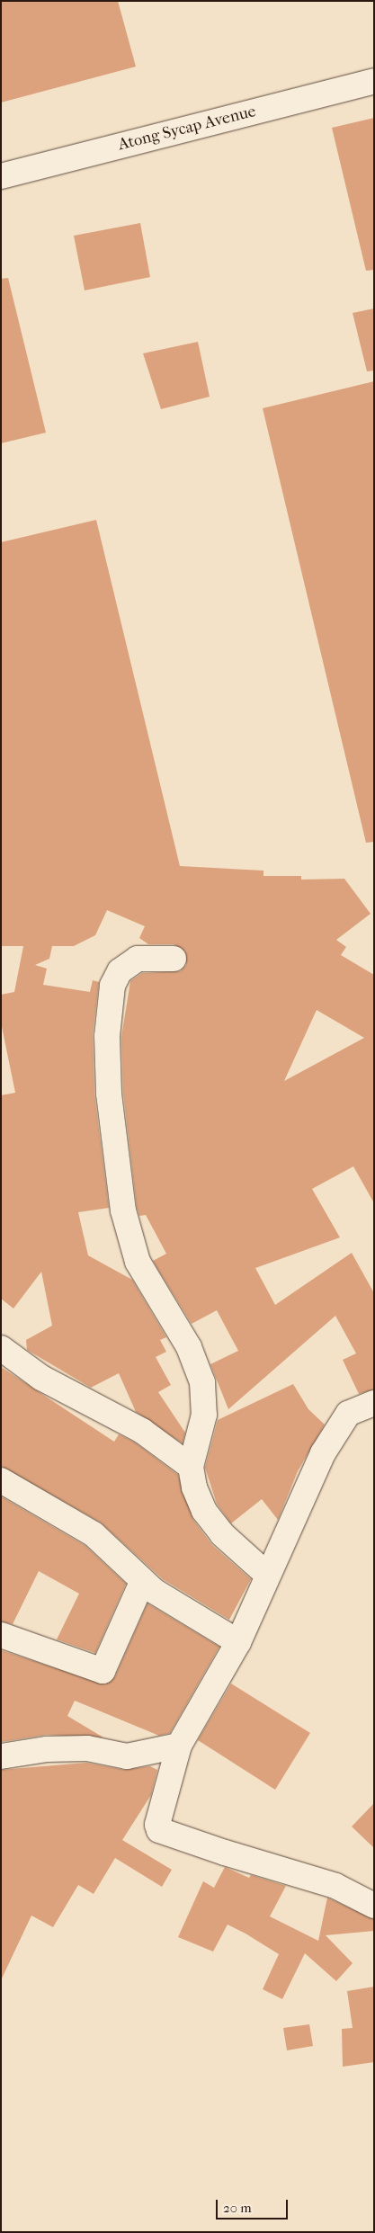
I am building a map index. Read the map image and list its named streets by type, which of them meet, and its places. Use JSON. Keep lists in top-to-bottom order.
{
  "streets": {
    "street": ["Atong Sycap Avenue"]
  },
  "scale_bar": "20 m"
}
